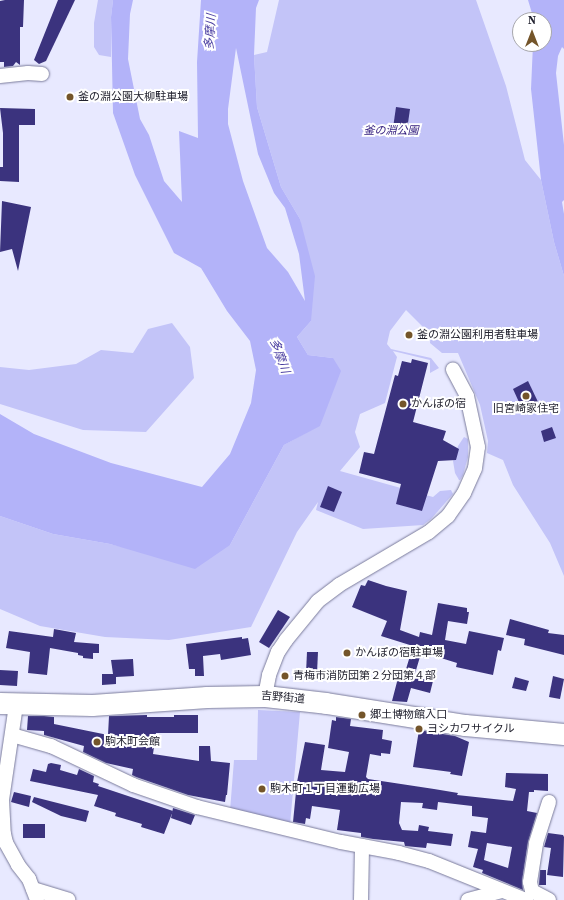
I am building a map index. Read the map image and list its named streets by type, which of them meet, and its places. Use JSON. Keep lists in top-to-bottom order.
{
  "streets": {
    "highway": ["吉野街道"]
  },
  "water": ["多摩川"],
  "parks": ["釜の淵公園"],
  "places": [
    "釜の淵公園大柳駐車場",
    "釜の淵公園利用者駐車場",
    "旧宮崎家住宅",
    "かんぽの宿",
    "かんぽの宿駐車場",
    "青梅市消防団第２分団第４部",
    "郷土博物館入口",
    "ヨシカワサイクル",
    "駒木町会館",
    "駒木町１丁目運動広場"
  ],
  "north": "top"
}
